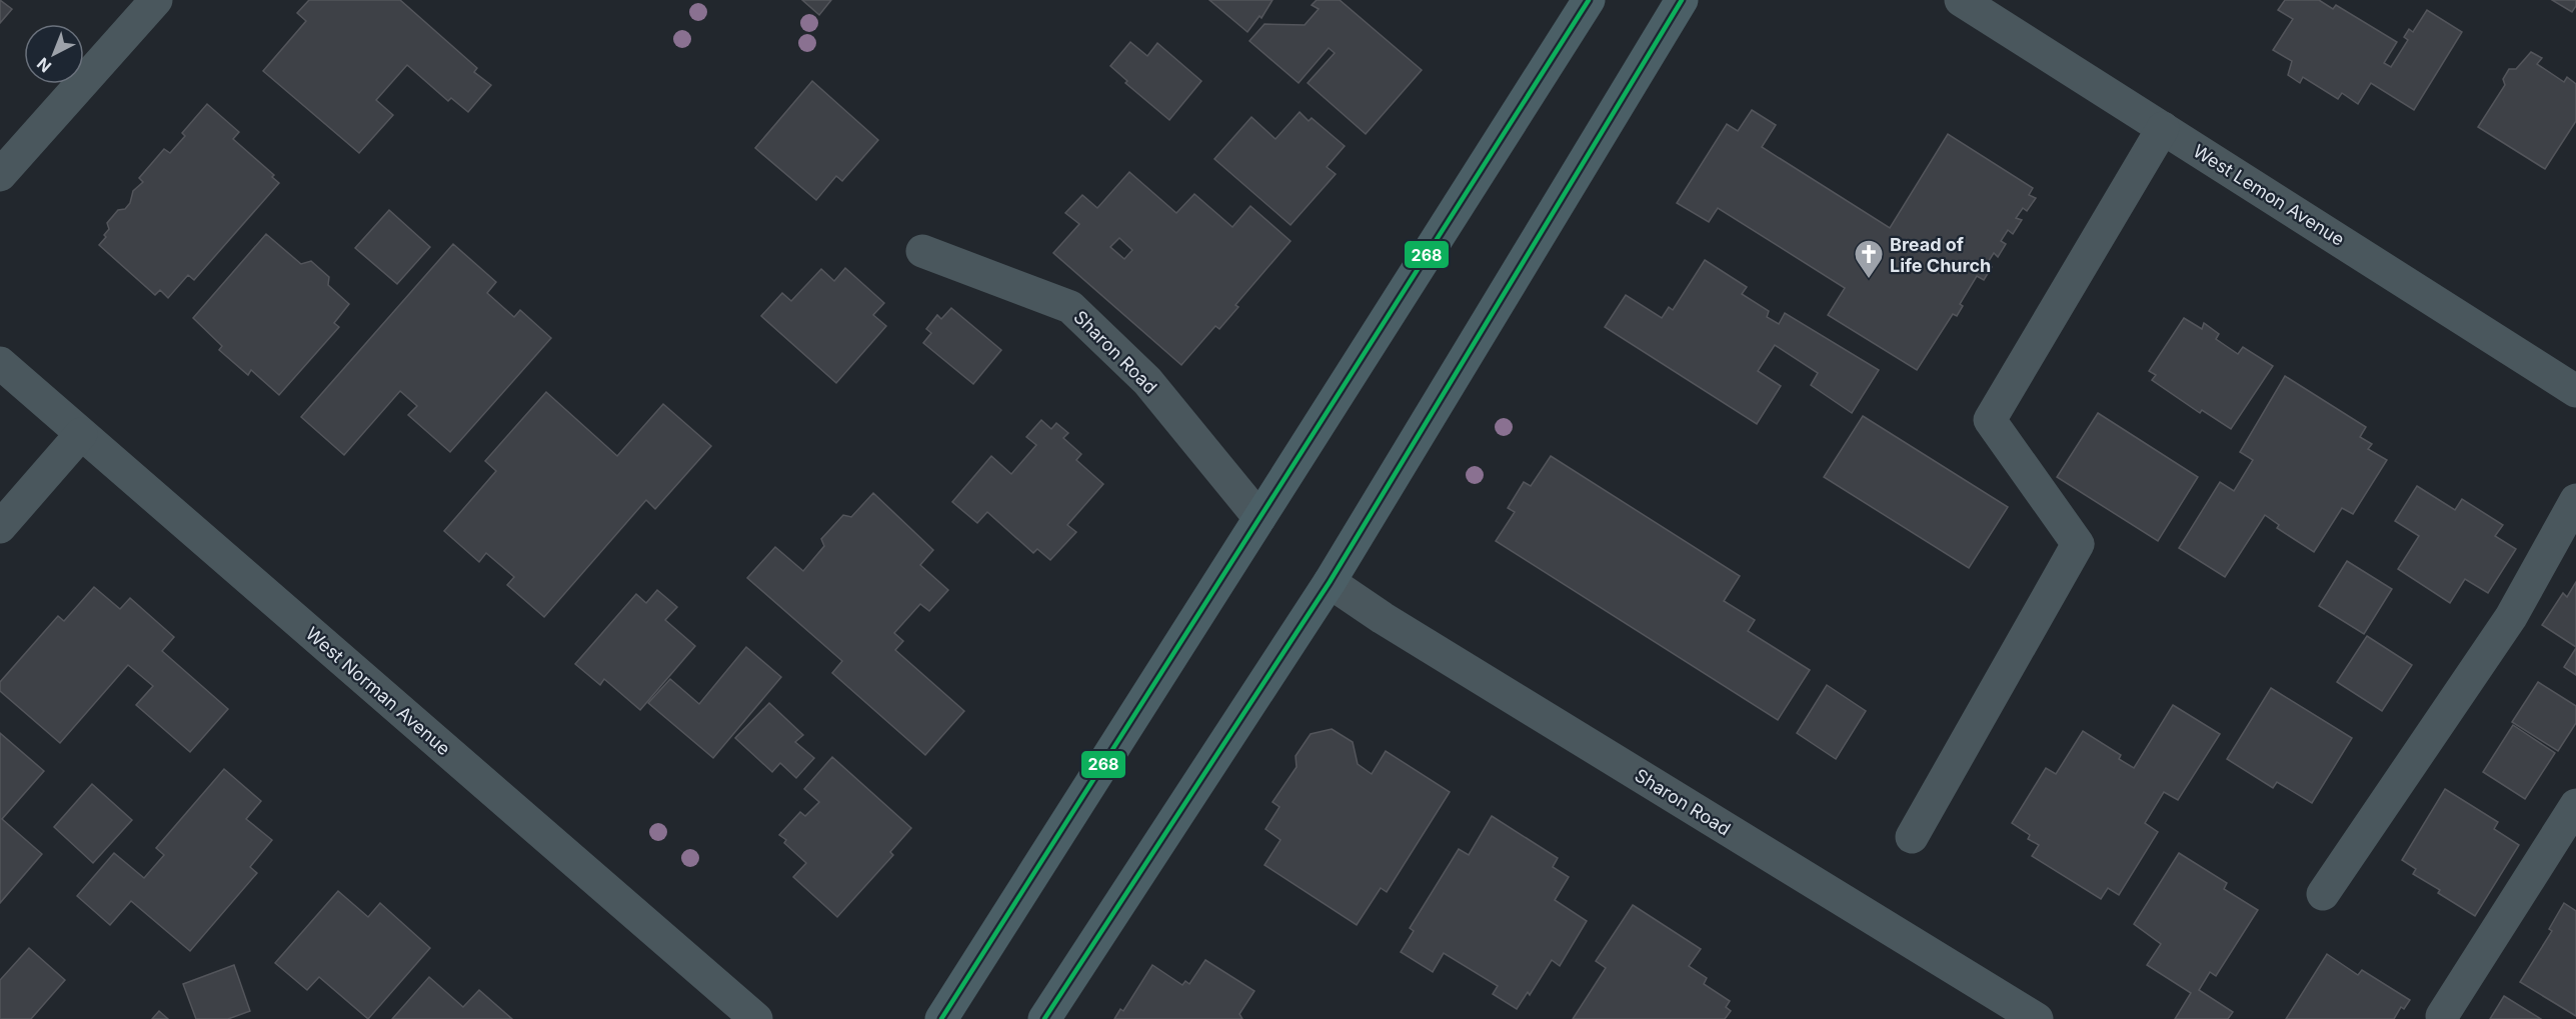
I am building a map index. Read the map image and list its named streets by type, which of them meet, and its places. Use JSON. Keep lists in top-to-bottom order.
{
  "streets": {
    "street": ["West Lemon Avenue", "Sharon Road", "West Norman Avenue"]
  },
  "places": {
    "church": ["Bread of Life Church"]
  },
  "lines": ["transit line 268"],
  "north": "bottom left"
}
